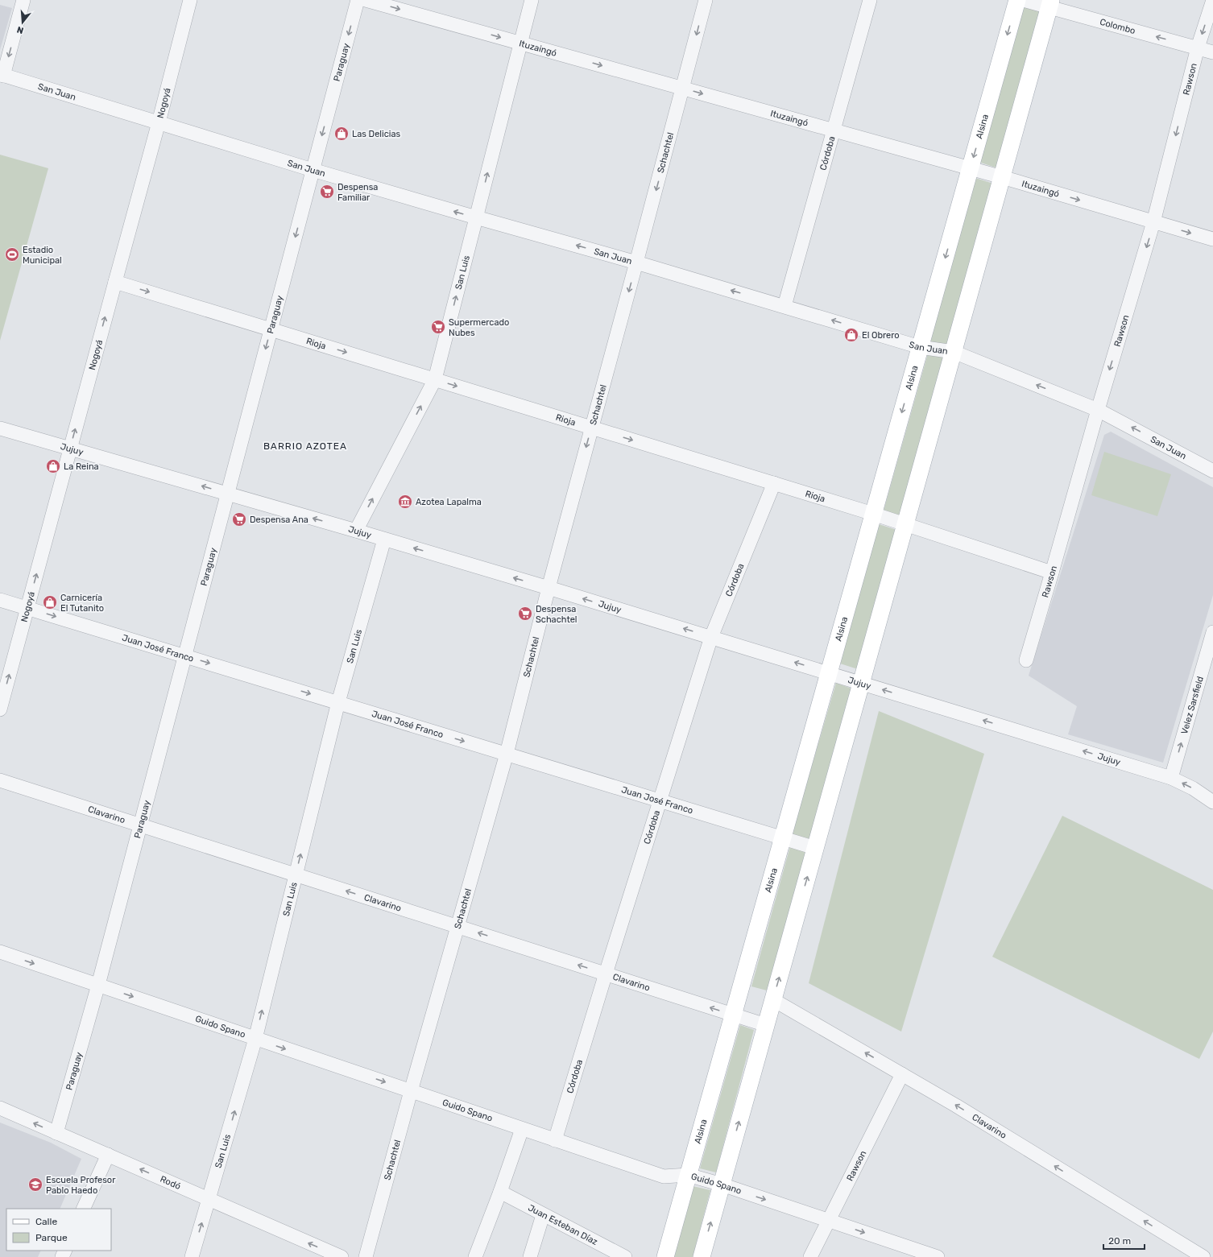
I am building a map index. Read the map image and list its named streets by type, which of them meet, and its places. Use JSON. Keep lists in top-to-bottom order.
{
  "streets": {
    "main road": ["Alsina"],
    "street": [
      "Colombo",
      "Ituzaingó",
      "Paraguay",
      "Rawson",
      "San Juan",
      "Nogoyá",
      "Schachtel",
      "Córdoba",
      "San Luis",
      "Rioja",
      "Jujuy",
      "Juan José Franco",
      "Velez Sarsfield",
      "Clavarino",
      "Guido Spano",
      "Rodó",
      "Juan Esteban Díaz"
    ]
  },
  "crossings": [
    ["Colombo", "Rawson"],
    ["Ituzaingó", "Rawson"],
    ["Ituzaingó", "Alsina"],
    ["Ituzaingó", "Schachtel"],
    ["Ituzaingó", "Córdoba"],
    ["Ituzaingó", "San Luis"],
    ["Paraguay", "San Juan"],
    ["Paraguay", "Rioja"],
    ["Paraguay", "Jujuy"],
    ["Paraguay", "Juan José Franco"],
    ["Paraguay", "Clavarino"],
    ["Paraguay", "Guido Spano"],
    ["Paraguay", "Rodó"],
    ["Rawson", "San Juan"],
    ["Rawson", "Rioja"],
    ["Rawson", "Clavarino"],
    ["Rawson", "Guido Spano"],
    ["San Juan", "Nogoyá"],
    ["San Juan", "Alsina"],
    ["San Juan", "Schachtel"],
    ["San Juan", "Córdoba"],
    ["San Juan", "San Luis"],
    ["Nogoyá", "Rioja"],
    ["Nogoyá", "Jujuy"],
    ["Nogoyá", "Juan José Franco"],
    ["Alsina", "Rioja"],
    ["Alsina", "Jujuy"],
    ["Alsina", "Juan José Franco"],
    ["Alsina", "Clavarino"],
    ["Alsina", "Guido Spano"],
    ["Schachtel", "Rioja"],
    ["Schachtel", "Jujuy"],
    ["Schachtel", "Juan José Franco"],
    ["Schachtel", "Clavarino"],
    ["Schachtel", "Guido Spano"],
    ["Córdoba", "Rioja"],
    ["Córdoba", "Jujuy"],
    ["Córdoba", "Juan José Franco"],
    ["Córdoba", "Clavarino"],
    ["Córdoba", "Guido Spano"],
    ["San Luis", "Rioja"],
    ["San Luis", "Jujuy"],
    ["San Luis", "Juan José Franco"],
    ["San Luis", "Clavarino"],
    ["San Luis", "Guido Spano"],
    ["San Luis", "Rodó"],
    ["Jujuy", "Velez Sarsfield"]
  ],
  "one_way": [
    "Colombo",
    "Ituzaingó",
    "Paraguay",
    "Rawson",
    "San Juan",
    "Nogoyá",
    "Schachtel",
    "San Luis",
    "Rioja",
    "Jujuy",
    "Juan José Franco",
    "Velez Sarsfield",
    "Clavarino",
    "Guido Spano",
    "Rodó"
  ],
  "districts": ["BARRIO AZOTEA"],
  "places": {
    "shop": [
      "Las Delicias",
      "El Obrero",
      "La Reina",
      "Carnicería El Tutanito"
    ],
    "supermarket": [
      "Despensa Familiar",
      "Supermercado Nubes",
      "Despensa Ana",
      "Despensa Schachtel"
    ],
    "sports": ["Estadio Municipal"],
    "museum": ["Azotea Lapalma"],
    "school or university": ["Escuela Profesor Pablo Haedo"]
  },
  "legend": ["Calle", "Parque"],
  "scale_bar": "20 m",
  "north": "bottom"
}
